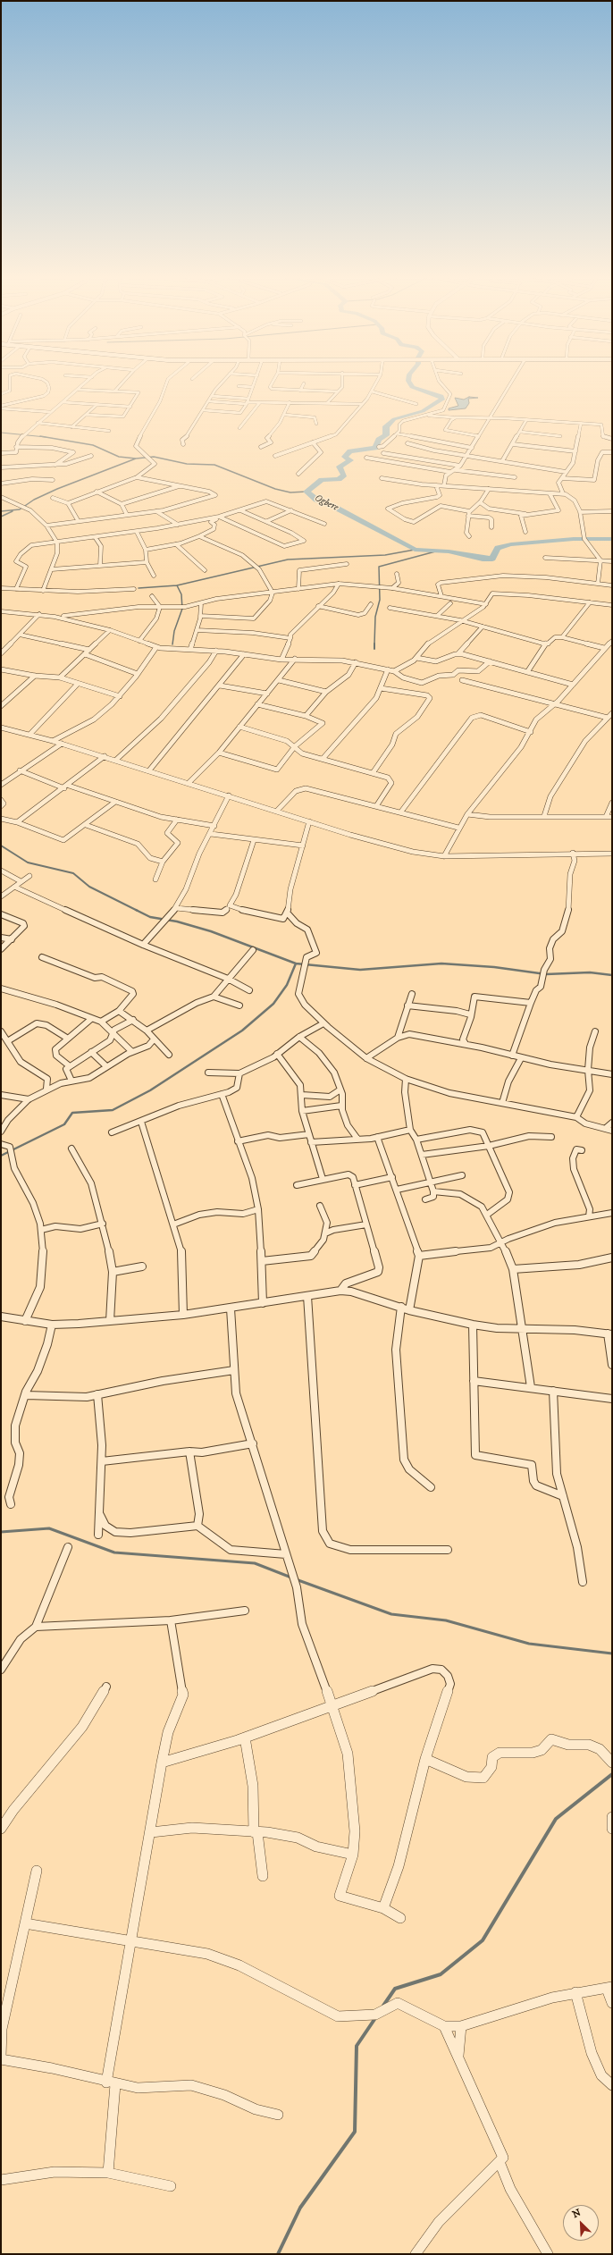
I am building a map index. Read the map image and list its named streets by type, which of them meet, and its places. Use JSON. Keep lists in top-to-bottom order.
{
  "water": ["Ogbere"],
  "north": "top left"
}
